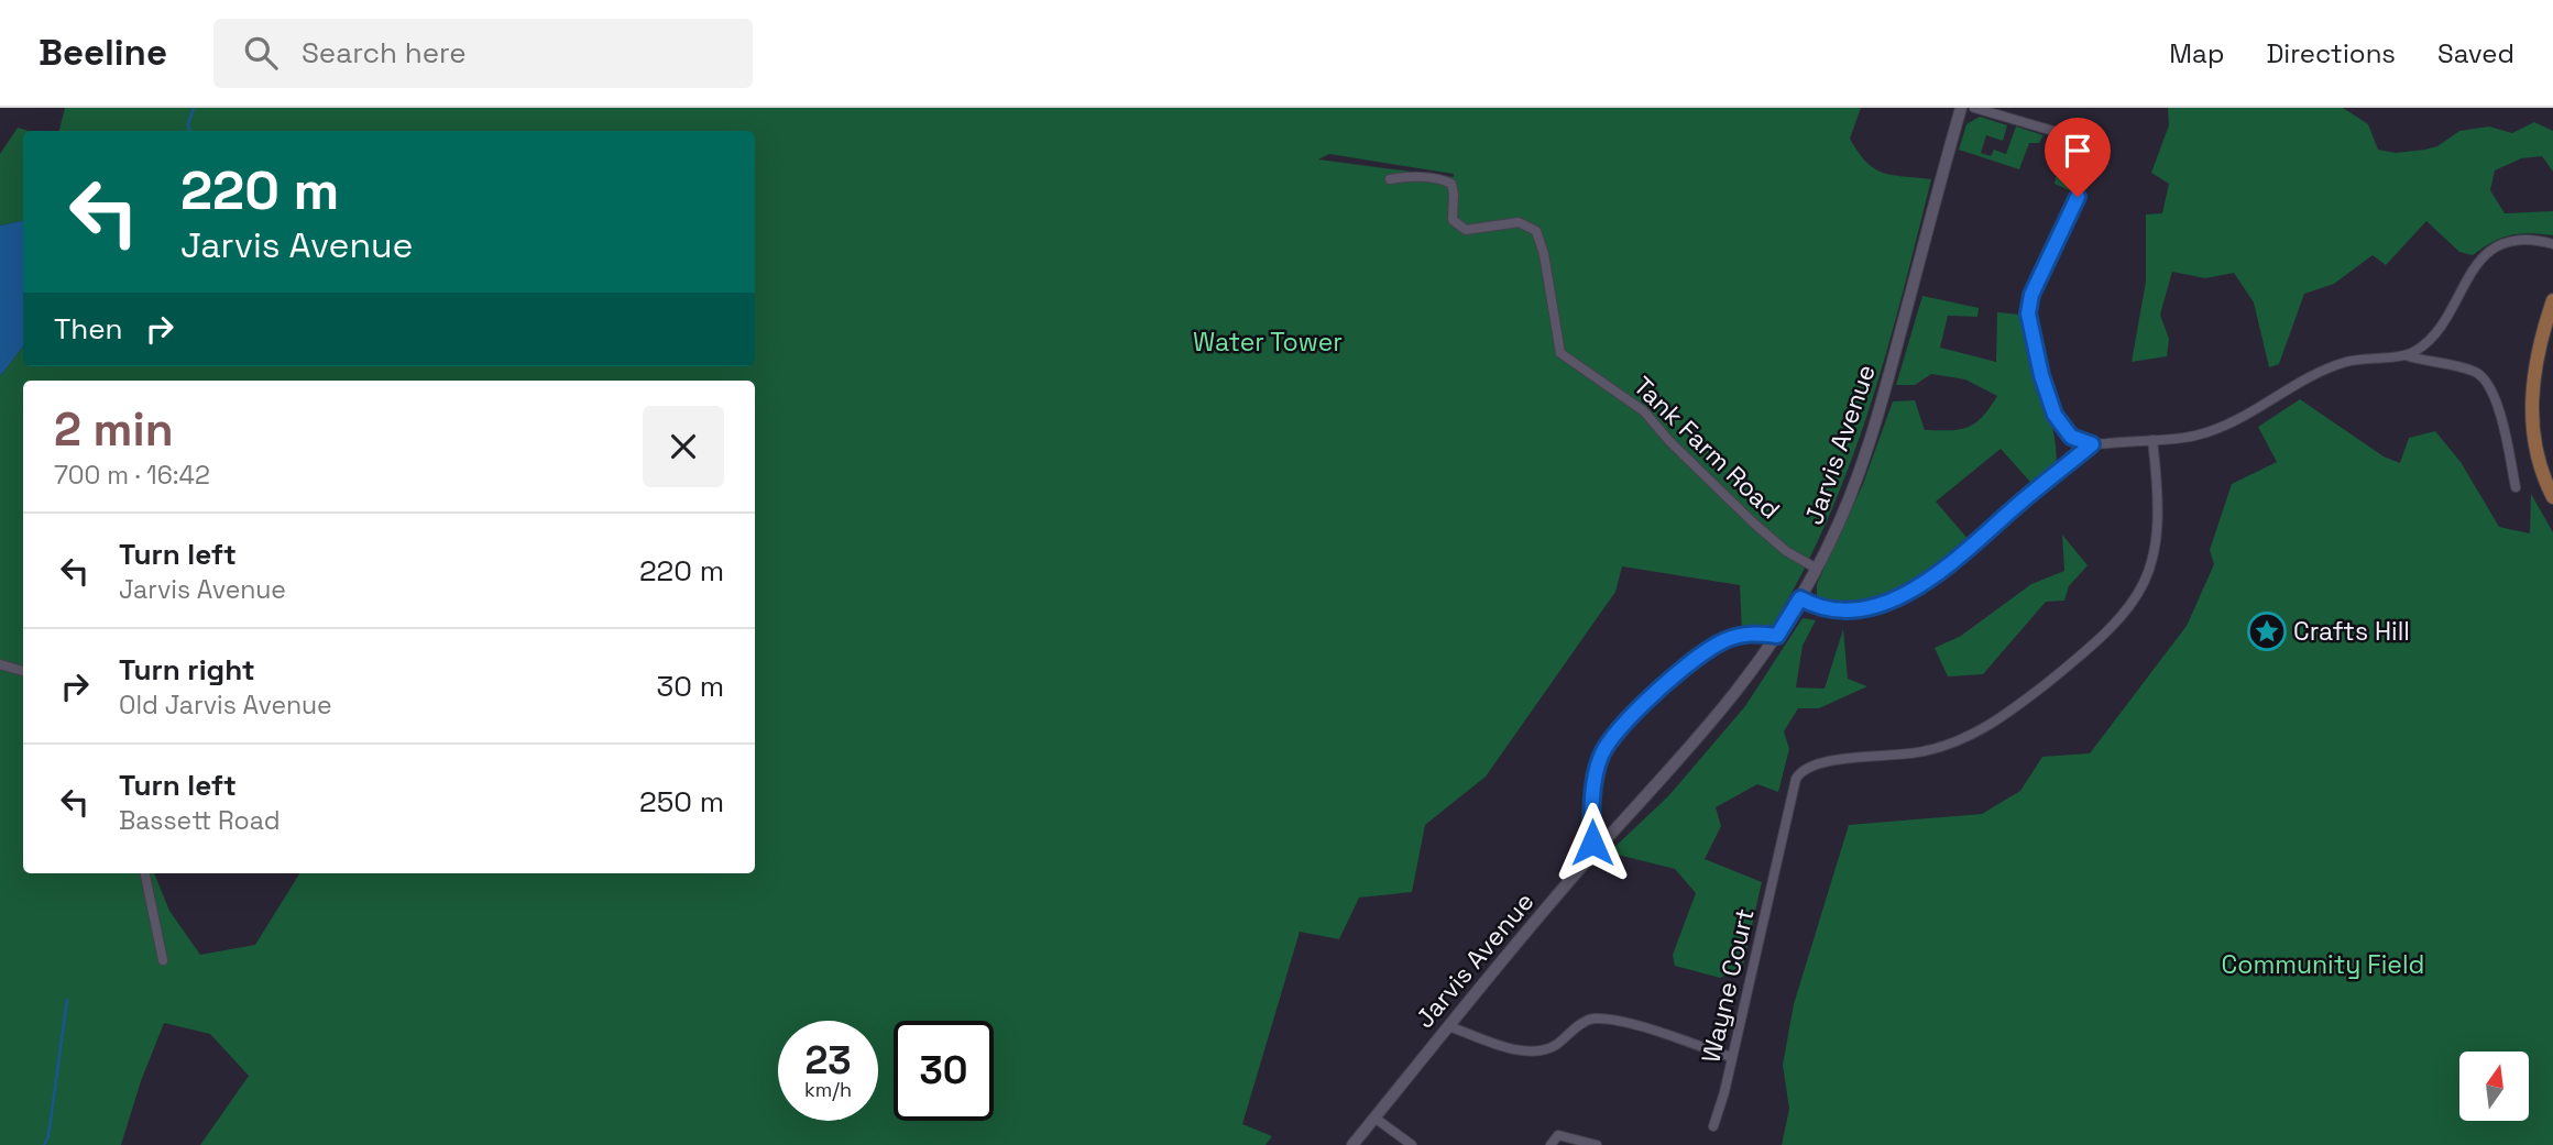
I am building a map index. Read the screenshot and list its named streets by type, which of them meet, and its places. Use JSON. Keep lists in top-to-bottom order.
{
  "streets": {
    "street": ["Jarvis Avenue", "Tank Farm Road", "Wayne Court"]
  },
  "crossings": [
    ["Jarvis Avenue", "Tank Farm Road"]
  ],
  "parks": ["Water Tower", "Community Field"],
  "places": {
    "place": ["Crafts Hill"]
  },
  "north": "top",
  "page": {
    "header": "Beeline",
    "search": "Search here",
    "nav": ["Map", "Directions", "Saved"],
    "turn": ["220 m", "Jarvis Avenue"],
    "then": "Then",
    "heading": ["2 min", "700 m · 16:42"],
    "list": [
      {
        "name": "Turn left",
        "note": "Jarvis Avenue",
        "value": "220 m"
      },
      {
        "name": "Turn right",
        "note": "Old Jarvis Avenue",
        "value": "30 m"
      },
      {
        "name": "Turn left",
        "note": "Bassett Road",
        "value": "250 m"
      }
    ],
    "speed": "23 km/h",
    "limit": "30"
  }
}
